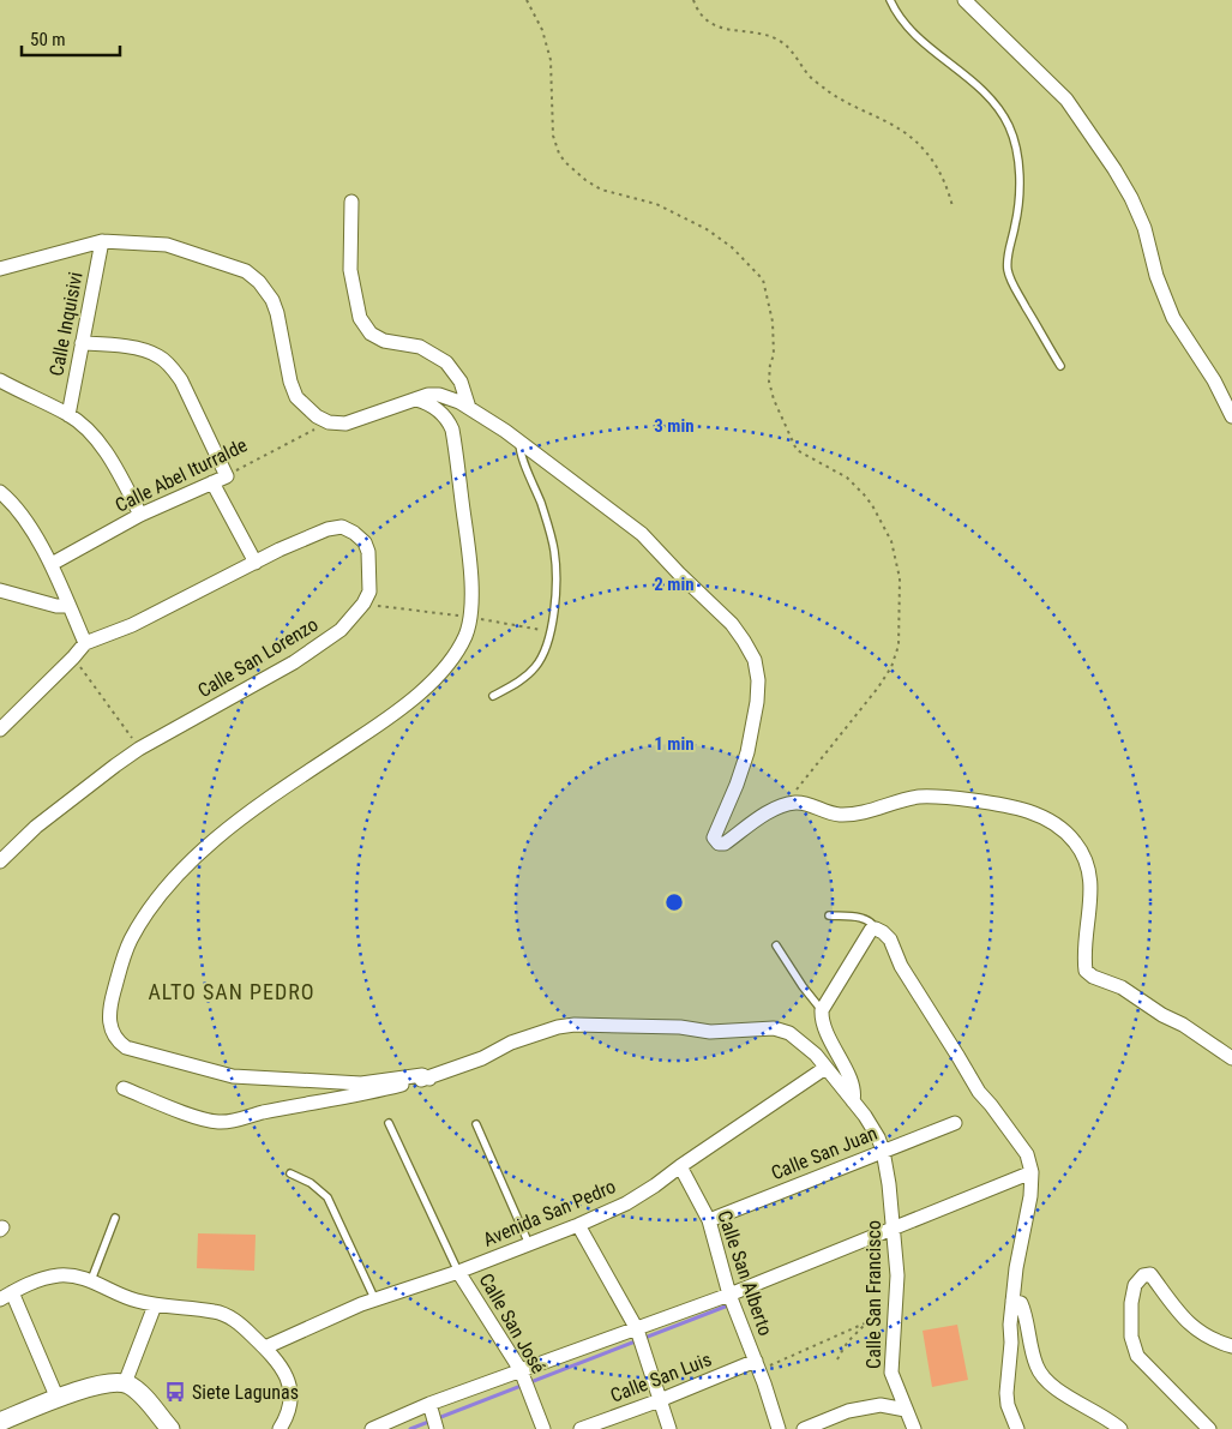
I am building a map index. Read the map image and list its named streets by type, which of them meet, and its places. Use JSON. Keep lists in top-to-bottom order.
{
  "streets": {
    "street": [
      "Calle Inquisivi",
      "Calle Abel Iturralde",
      "Calle San Lorenzo",
      "Calle San Juan",
      "Avenida San Pedro",
      "Calle San Alberto",
      "Calle San Francisco",
      "Calle San José",
      "Calle San Luis"
    ]
  },
  "crossings": [
    ["Calle San Juan", "Calle San Alberto"],
    ["Calle San Juan", "Calle San Francisco"],
    ["Avenida San Pedro", "Calle San Alberto"],
    ["Avenida San Pedro", "Calle San Francisco"],
    ["Avenida San Pedro", "Calle San José"],
    ["Calle San Alberto", "Calle San Luis"]
  ],
  "districts": ["ALTO SAN PEDRO"],
  "places": {
    "bus stop": ["Siete Lagunas"]
  },
  "scale_bar": "50 m",
  "rings": ["3 min", "2 min", "1 min"]
}
